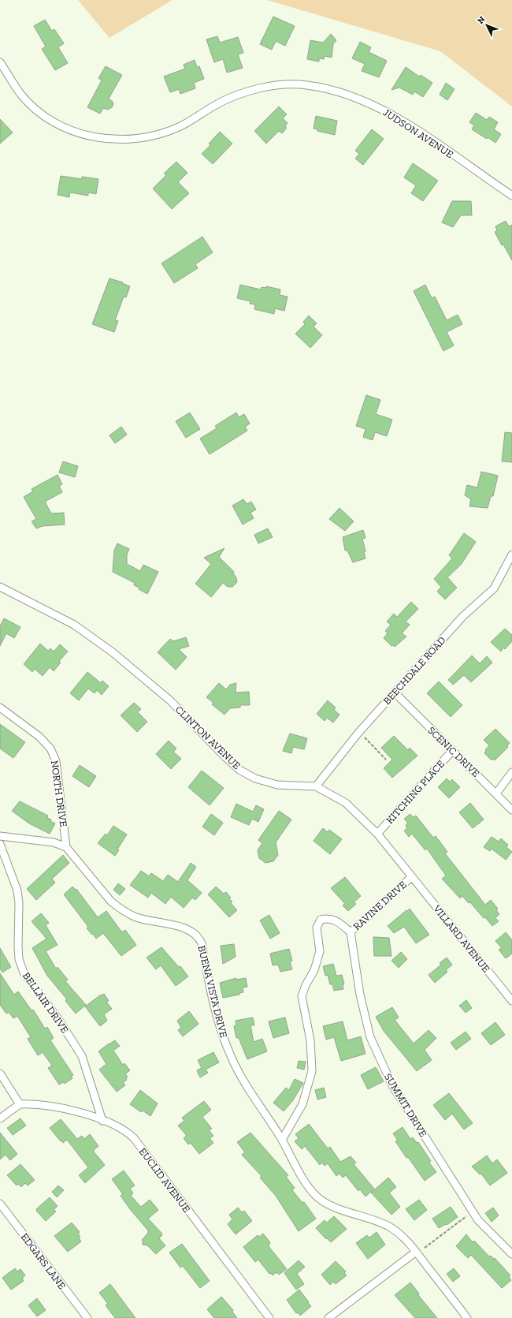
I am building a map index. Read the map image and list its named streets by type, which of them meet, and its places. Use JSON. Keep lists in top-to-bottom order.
{
  "streets": {
    "street": [
      "JUDSON AVENUE",
      "BEECHDALE ROAD",
      "CLINTON AVENUE",
      "SCENIC DRIVE",
      "KITCHING PLACE",
      "NORTH DRIVE",
      "RAVINE DRIVE",
      "VILLARD AVENUE",
      "BUENA VISTA DRIVE",
      "BELLAIR DRIVE",
      "SUMMIT DRIVE",
      "EUCLID AVENUE",
      "EDGARS LANE"
    ]
  },
  "crossings": [
    ["BEECHDALE ROAD", "CLINTON AVENUE"],
    ["BEECHDALE ROAD", "SCENIC DRIVE"],
    ["CLINTON AVENUE", "KITCHING PLACE"],
    ["CLINTON AVENUE", "RAVINE DRIVE"],
    ["CLINTON AVENUE", "VILLARD AVENUE"],
    ["SCENIC DRIVE", "KITCHING PLACE"],
    ["NORTH DRIVE", "BUENA VISTA DRIVE"],
    ["RAVINE DRIVE", "VILLARD AVENUE"],
    ["RAVINE DRIVE", "BUENA VISTA DRIVE"],
    ["RAVINE DRIVE", "SUMMIT DRIVE"],
    ["BELLAIR DRIVE", "EUCLID AVENUE"]
  ],
  "north": "top left"
}
